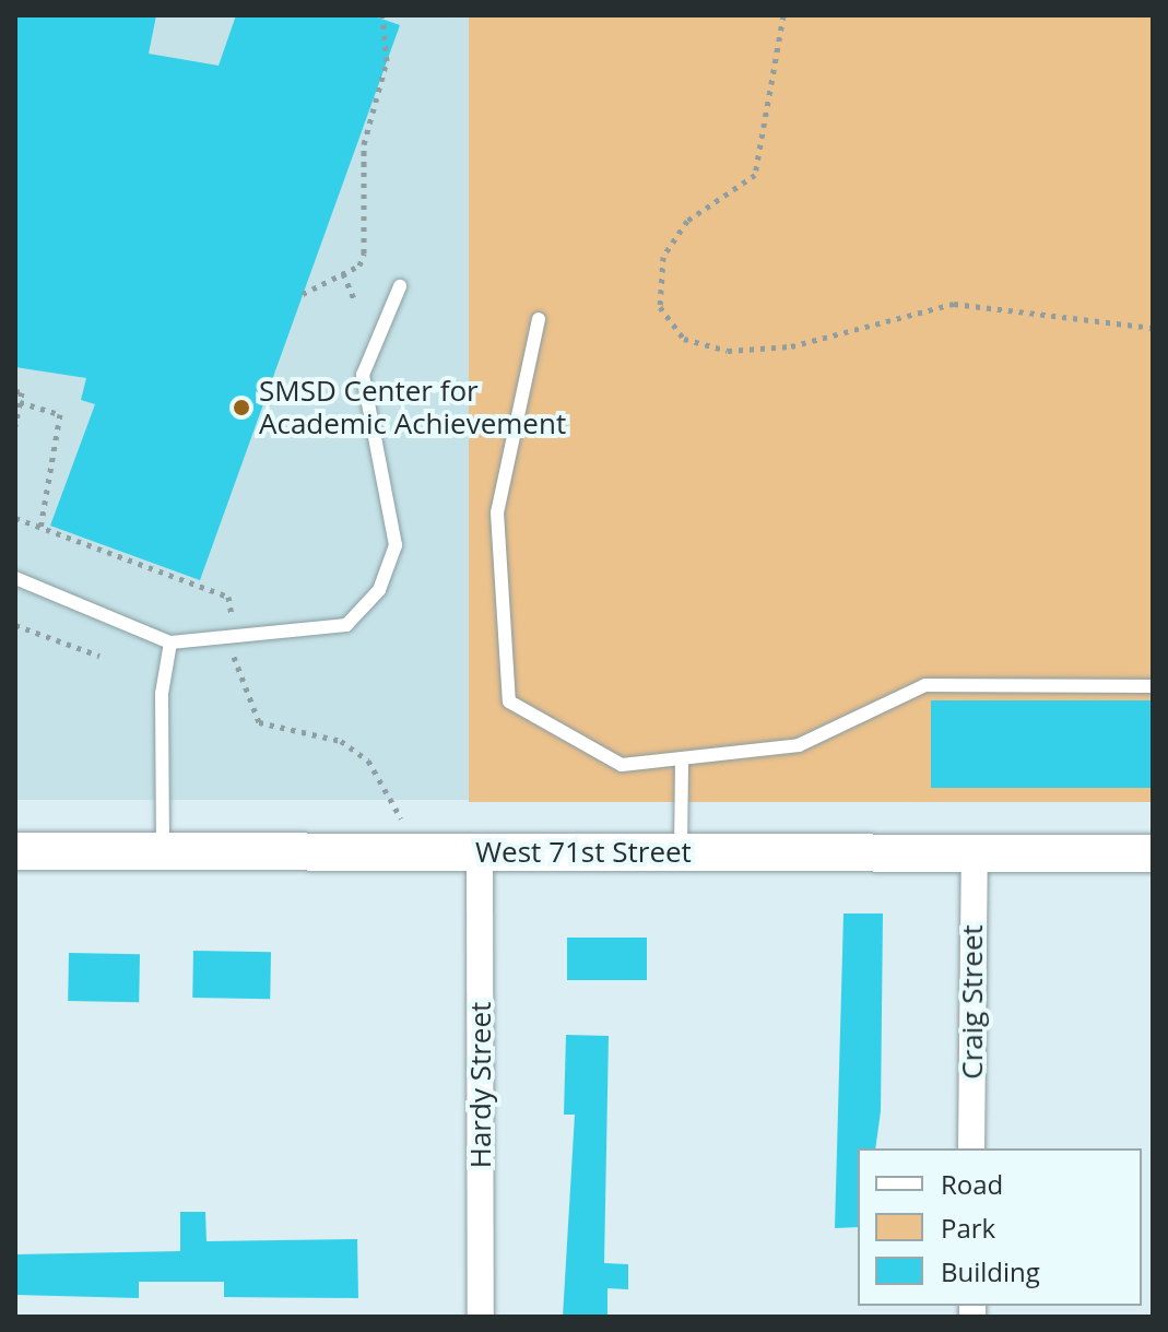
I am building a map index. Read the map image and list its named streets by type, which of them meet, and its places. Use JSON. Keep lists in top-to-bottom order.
{
  "streets": {
    "street": ["West 71st Street", "Craig Street", "Hardy Street"]
  },
  "crossings": [
    ["West 71st Street", "Craig Street"],
    ["West 71st Street", "Hardy Street"]
  ],
  "places": ["SMSD Center for Academic Achievement"],
  "legend": ["Road", "Park", "Building"]
}
